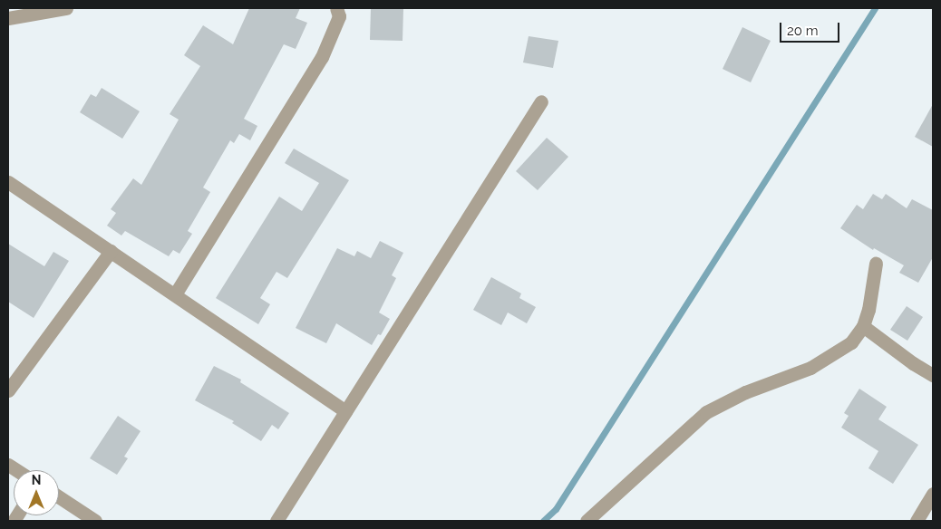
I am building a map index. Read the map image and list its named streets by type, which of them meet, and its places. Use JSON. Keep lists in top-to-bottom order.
{
  "scale_bar": "20 m",
  "north": "top"
}
